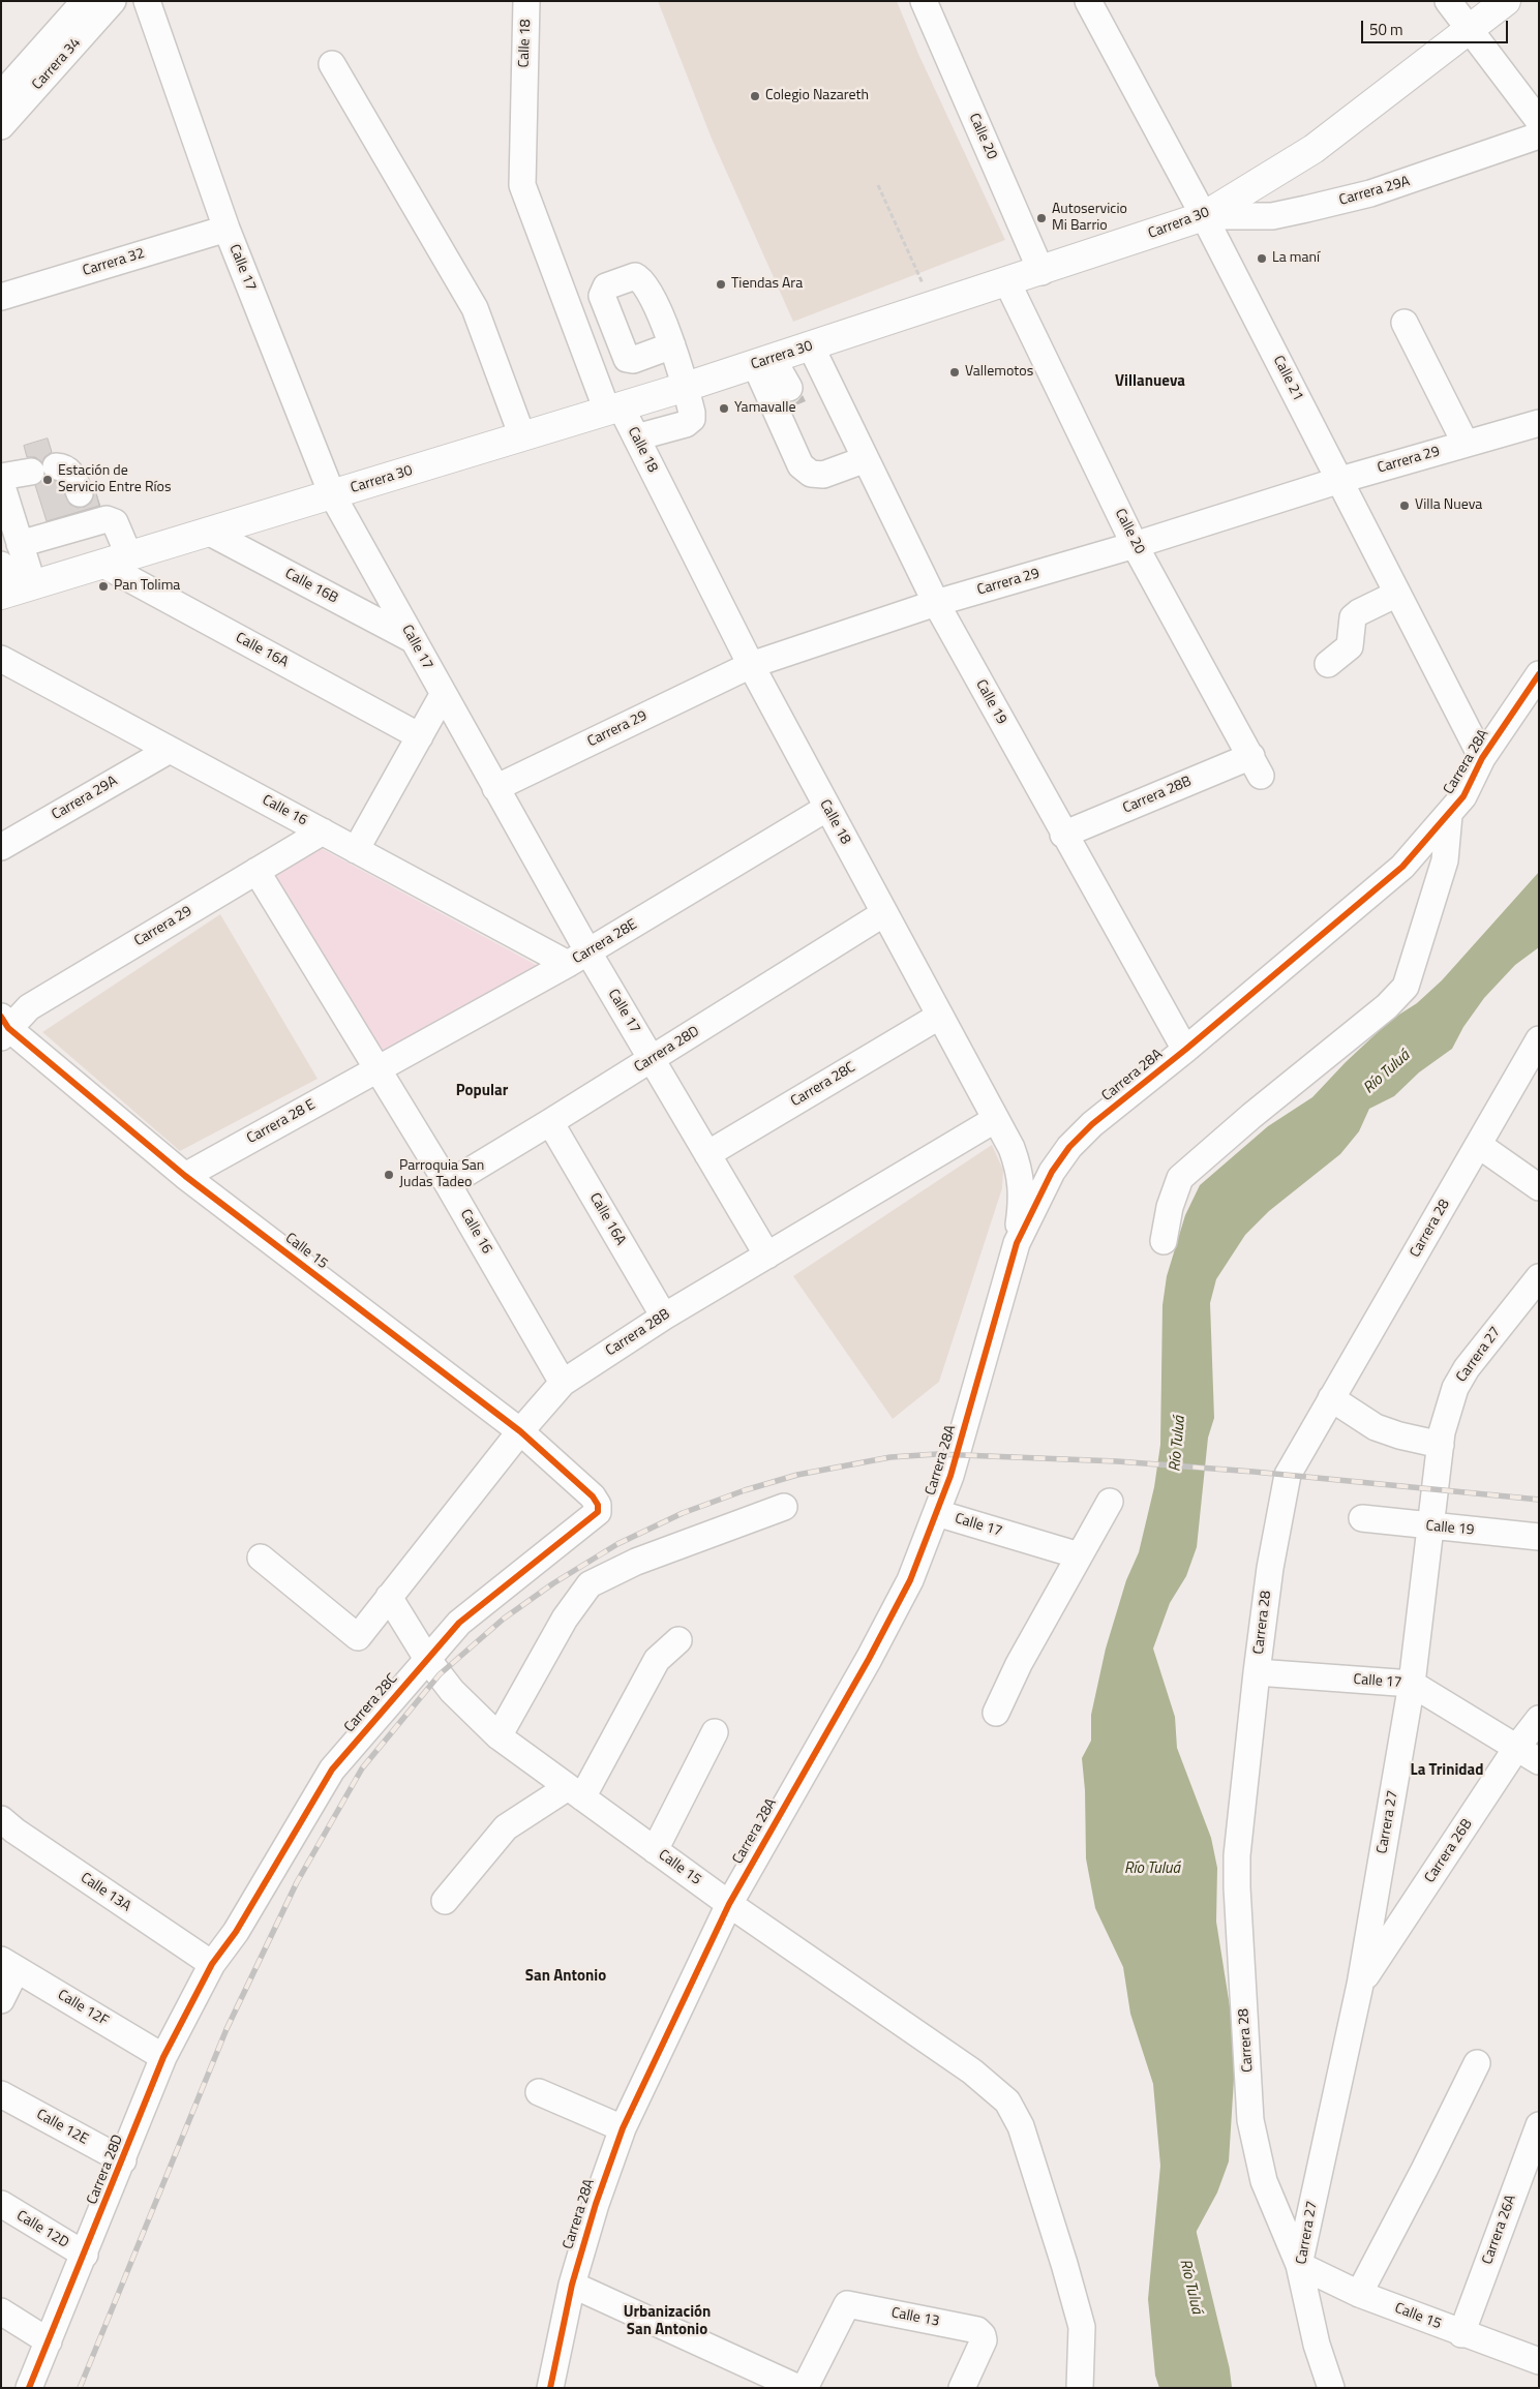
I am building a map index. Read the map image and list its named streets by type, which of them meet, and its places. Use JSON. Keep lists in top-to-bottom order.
{
  "streets": {
    "main road": ["Carrera 30"],
    "street": [
      "Calle 18",
      "Carrera 34",
      "Calle 20",
      "Carrera 29A",
      "Carrera 32",
      "Calle 17",
      "Calle 21",
      "Carrera 29",
      "Calle 16B",
      "Calle 16A",
      "Calle 19",
      "Carrera 28A",
      "Carrera 28B",
      "Calle 16",
      "Carrera 28E",
      "Carrera 28D",
      "Carrera 28C",
      "Carrera 28 E",
      "Carrera 28",
      "Calle 15",
      "Carrera 27",
      "Carrera 26B",
      "Calle 13A",
      "Calle 12F",
      "Calle 12E",
      "Calle 12D",
      "Carrera 26A",
      "Calle 13"
    ]
  },
  "crossings": [
    ["Calle 18", "Carrera 30"],
    ["Calle 18", "Carrera 29"],
    ["Calle 18", "Carrera 28A"],
    ["Calle 18", "Carrera 28B"],
    ["Calle 18", "Carrera 28E"],
    ["Calle 18", "Carrera 28D"],
    ["Calle 18", "Carrera 28C"],
    ["Calle 20", "Carrera 30"],
    ["Calle 20", "Carrera 29"],
    ["Calle 20", "Carrera 28B"],
    ["Carrera 29A", "Carrera 30"],
    ["Carrera 29A", "Calle 21"],
    ["Carrera 29A", "Calle 16"],
    ["Carrera 30", "Calle 17"],
    ["Carrera 30", "Calle 21"],
    ["Carrera 30", "Calle 16B"],
    ["Carrera 30", "Calle 16A"],
    ["Carrera 30", "Calle 19"],
    ["Carrera 32", "Calle 17"],
    ["Calle 17", "Carrera 29"],
    ["Calle 17", "Calle 16B"],
    ["Calle 17", "Carrera 28A"],
    ["Calle 17", "Carrera 28B"],
    ["Calle 17", "Calle 16"],
    ["Calle 17", "Carrera 28E"],
    ["Calle 17", "Carrera 28D"],
    ["Calle 17", "Carrera 28C"],
    ["Calle 17", "Carrera 28"],
    ["Calle 17", "Carrera 27"],
    ["Calle 17", "Carrera 26B"],
    ["Calle 21", "Carrera 29"],
    ["Calle 21", "Carrera 28A"],
    ["Carrera 29", "Calle 19"],
    ["Carrera 29", "Calle 16"],
    ["Carrera 29", "Calle 15"],
    ["Calle 16A", "Carrera 28B"],
    ["Calle 16A", "Carrera 28D"],
    ["Calle 19", "Carrera 28A"],
    ["Calle 19", "Carrera 28B"],
    ["Calle 19", "Carrera 27"],
    ["Carrera 28A", "Calle 15"],
    ["Carrera 28B", "Calle 16"],
    ["Carrera 28B", "Calle 15"],
    ["Calle 16", "Carrera 28E"],
    ["Calle 16", "Carrera 28D"],
    ["Calle 16", "Carrera 28 E"],
    ["Carrera 28E", "Carrera 28 E"],
    ["Carrera 28D", "Carrera 28C"],
    ["Carrera 28D", "Calle 13A"],
    ["Carrera 28D", "Calle 12F"],
    ["Carrera 28D", "Calle 12E"],
    ["Carrera 28D", "Calle 12D"],
    ["Carrera 28C", "Calle 15"],
    ["Carrera 28C", "Calle 13A"],
    ["Carrera 28 E", "Calle 15"],
    ["Carrera 28", "Calle 15"],
    ["Carrera 28", "Carrera 27"],
    ["Calle 15", "Carrera 27"],
    ["Calle 15", "Carrera 26A"],
    ["Carrera 27", "Carrera 26B"]
  ],
  "districts": [
    "Villanueva",
    "Popular",
    "La Trinidad",
    "San Antonio",
    "Urbanización San Antonio"
  ],
  "water": ["Río Tuluá"],
  "places": [
    "Colegio Nazareth",
    "Autoservicio Mi Barrio",
    "La maní",
    "Tiendas Ara",
    "Vallemotos",
    "Yamavalle",
    "Estación de Servicio Entre Ríos",
    "Villa Nueva",
    "Pan Tolima",
    "Parroquia San Judas Tadeo"
  ],
  "scale_bar": "50 m"
}
